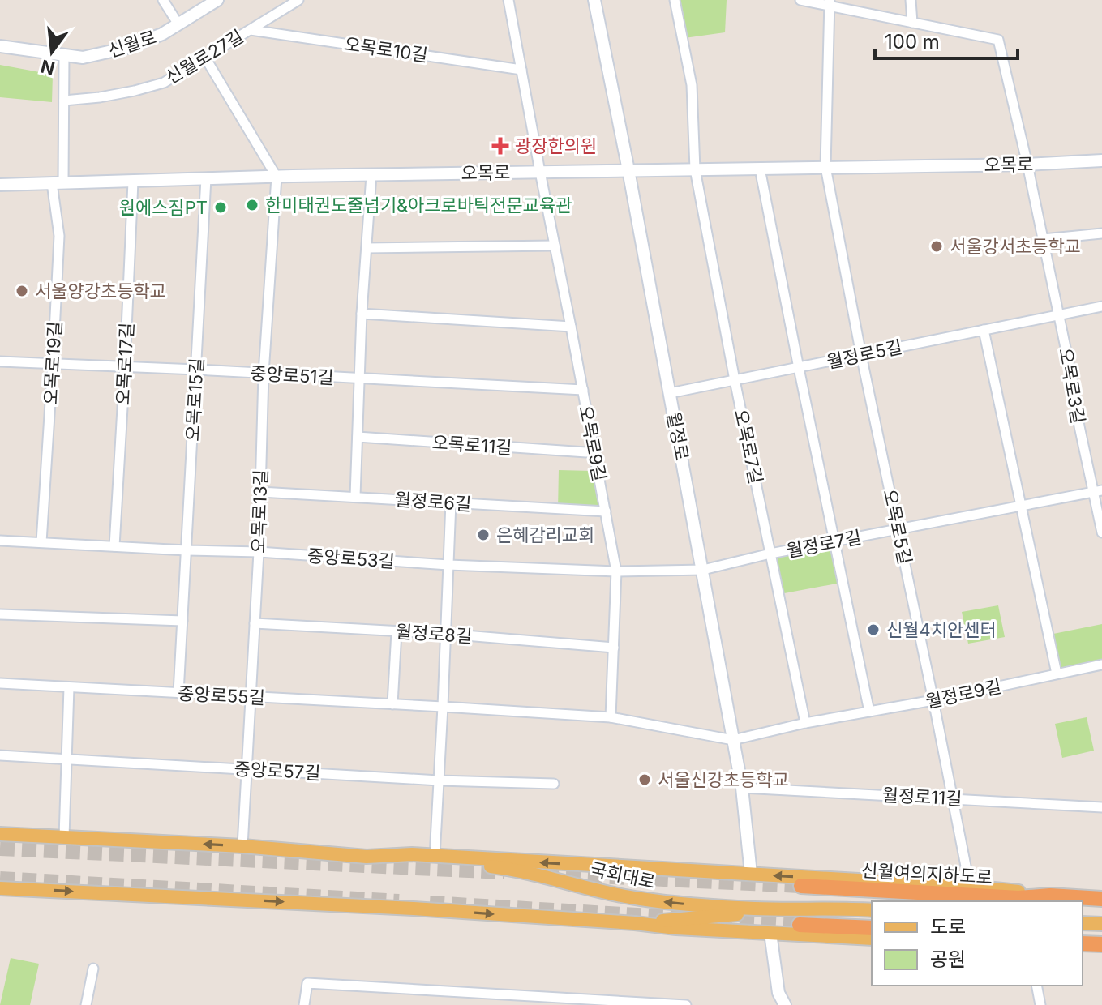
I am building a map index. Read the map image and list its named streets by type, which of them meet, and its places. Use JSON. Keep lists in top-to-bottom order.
{
  "streets": {
    "highway": ["신월여의지하도로"],
    "main road": [
      "신월로",
      "오목로",
      "월정로",
      "국회대로"
    ],
    "street": [
      "오목로10길",
      "신월로27길",
      "월정로5길",
      "오목로19길",
      "오목로17길",
      "중앙로51길",
      "오목로3길",
      "오목로15길",
      "오목로9길",
      "오목로11길",
      "오목로7길",
      "월정로6길",
      "오목로13길",
      "오목로5길",
      "월정로7길",
      "중앙로53길",
      "월정로8길",
      "월정로9길",
      "중앙로55길",
      "중앙로57길",
      "월정로11길"
    ]
  },
  "crossings": [
    ["오목로10길", "신월로27길"],
    ["오목로", "오목로19길"],
    ["오목로", "오목로17길"],
    ["오목로", "오목로3길"],
    ["오목로", "오목로15길"],
    ["오목로", "월정로"],
    ["오목로", "오목로9길"],
    ["오목로", "오목로7길"],
    ["오목로", "오목로13길"],
    ["오목로", "오목로5길"],
    ["월정로5길", "오목로3길"],
    ["월정로5길", "월정로"],
    ["월정로5길", "오목로7길"],
    ["월정로5길", "오목로5길"],
    ["오목로19길", "중앙로51길"],
    ["오목로19길", "중앙로53길"],
    ["오목로17길", "중앙로51길"],
    ["오목로17길", "중앙로53길"],
    ["중앙로51길", "오목로15길"],
    ["중앙로51길", "오목로9길"],
    ["중앙로51길", "오목로13길"],
    ["오목로3길", "월정로7길"],
    ["오목로15길", "중앙로53길"],
    ["오목로15길", "중앙로55길"],
    ["월정로", "월정로7길"],
    ["월정로", "중앙로53길"],
    ["월정로", "월정로9길"],
    ["월정로", "중앙로55길"],
    ["월정로", "월정로11길"],
    ["오목로9길", "월정로6길"],
    ["오목로9길", "중앙로53길"],
    ["오목로9길", "월정로8길"],
    ["오목로9길", "중앙로55길"],
    ["오목로7길", "월정로7길"],
    ["오목로7길", "월정로9길"],
    ["월정로6길", "오목로13길"],
    ["오목로13길", "중앙로53길"],
    ["오목로13길", "월정로8길"],
    ["오목로13길", "중앙로55길"],
    ["오목로13길", "중앙로57길"],
    ["오목로5길", "월정로7길"],
    ["오목로5길", "월정로9길"],
    ["오목로5길", "월정로11길"],
    ["월정로7길", "중앙로53길"],
    ["월정로9길", "중앙로55길"]
  ],
  "places": {
    "health": ["광장한의원"],
    "other": [
      "한미태권도줄넘기&아크로바틱전문교육관",
      "원에스짐PT",
      "서울강서초등학교",
      "서울양강초등학교",
      "은혜감리교회",
      "신월4치안센터",
      "서울신강초등학교"
    ]
  },
  "legend": ["도로", "공원"],
  "scale_bar": "100 m",
  "north": "bottom"
}
